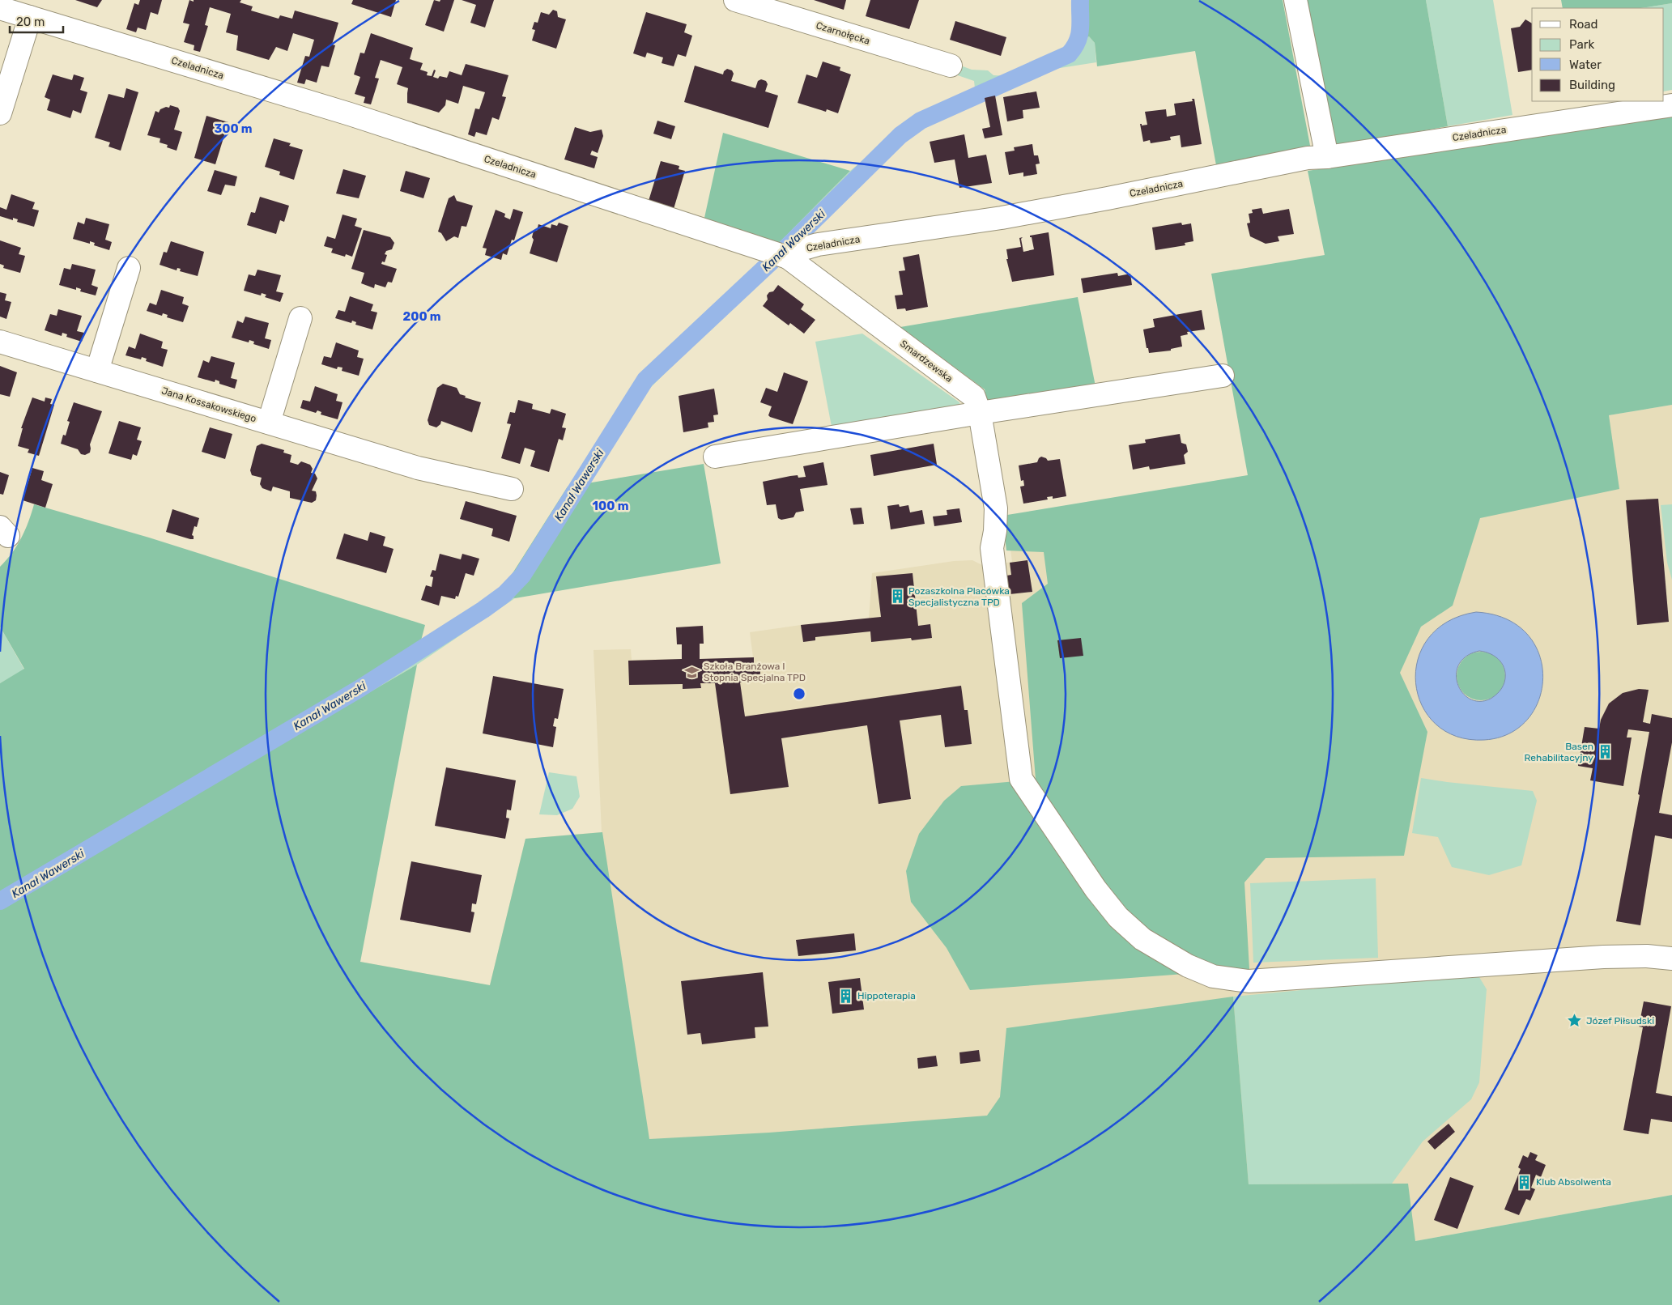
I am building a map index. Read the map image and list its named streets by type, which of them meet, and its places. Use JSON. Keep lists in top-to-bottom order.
{
  "streets": {
    "street": [
      "Czarnołęcka",
      "Czeladnicza",
      "Smardzewska",
      "Jana Kossakowskiego"
    ]
  },
  "crossings": [
    ["Czeladnicza", "Smardzewska"]
  ],
  "water": ["Kanał Wawerski"],
  "places": {
    "building": [
      "Pozaszkolna Placówka Specjalistyczna TPD",
      "Basen Rehabilitacyjny",
      "Hippoterapia",
      "Klub Absolwenta"
    ],
    "school or university": ["Szkoła Branżowa I Stopnia Specjalna TPD"],
    "place": ["Józef Piłsudski"]
  },
  "legend": [
    "Road",
    "Park",
    "Water",
    "Building"
  ],
  "scale_bar": "20 m",
  "rings": ["300 m", "200 m", "100 m"]
}
